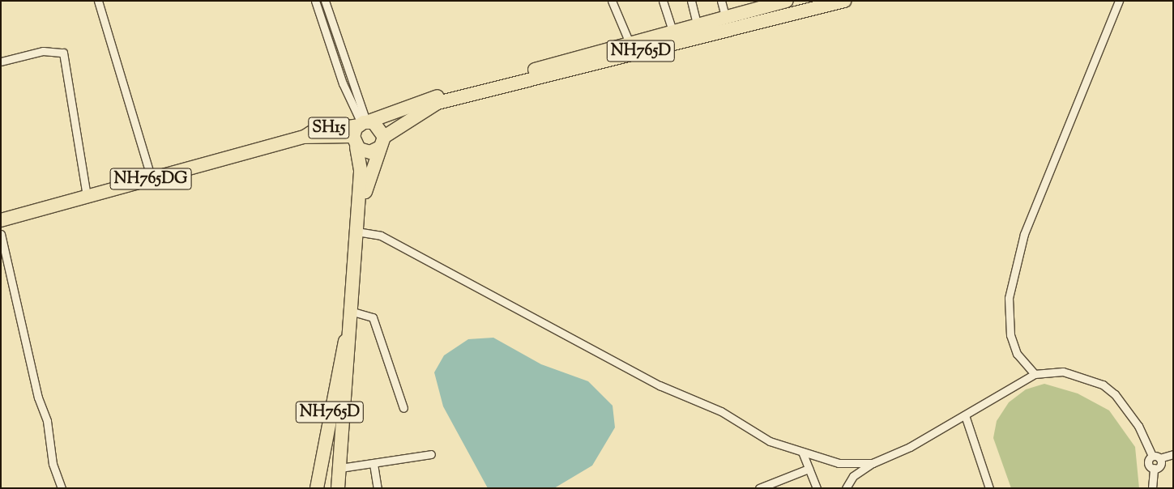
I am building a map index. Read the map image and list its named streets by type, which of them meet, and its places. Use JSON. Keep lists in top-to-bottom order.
{
  "streets": {
    "highway": ["NH765D", "NH765DG"],
    "main road": ["SH15"]
  },
  "crossings": [
    ["NH765D", "SH15"],
    ["SH15", "NH765DG"]
  ]
}
